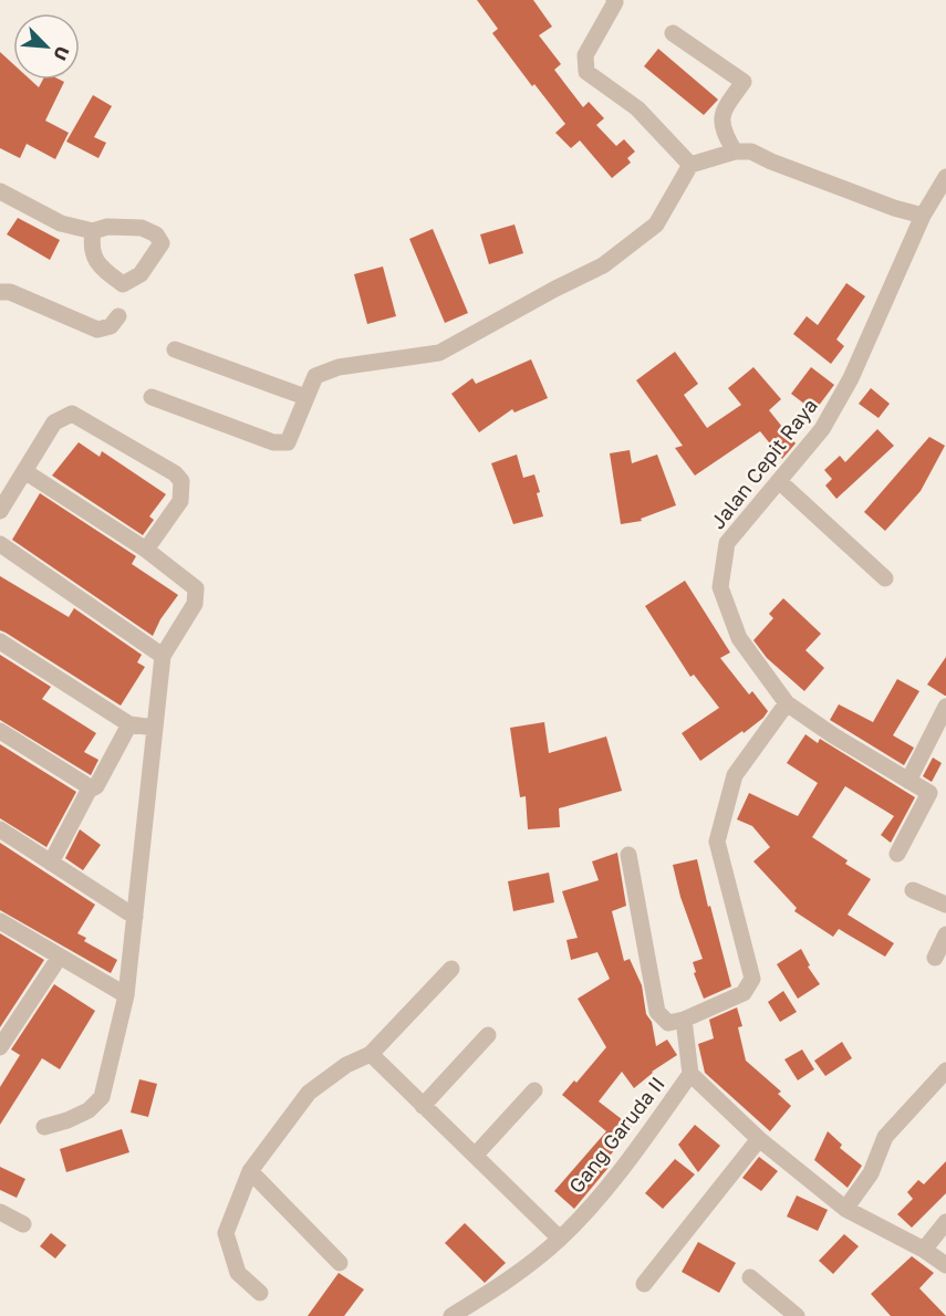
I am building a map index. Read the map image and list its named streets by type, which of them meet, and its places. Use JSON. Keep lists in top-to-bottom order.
{
  "streets": {
    "street": ["Jalan Cepit Raya", "Gang Garuda II"]
  },
  "north": "bottom right"
}
